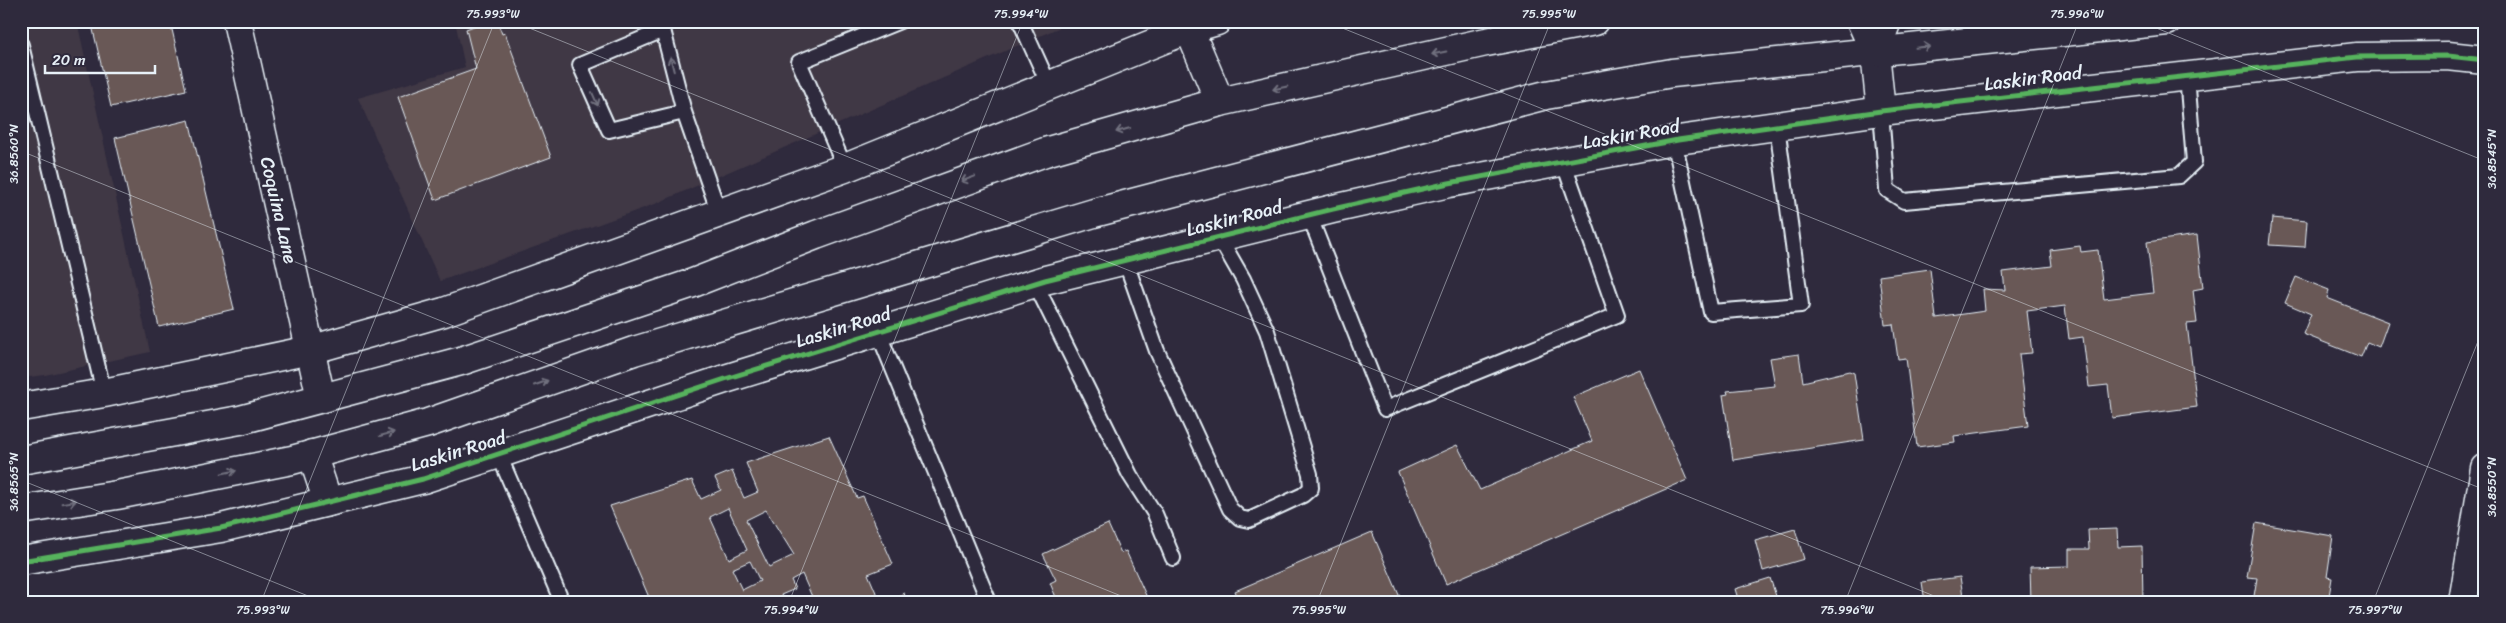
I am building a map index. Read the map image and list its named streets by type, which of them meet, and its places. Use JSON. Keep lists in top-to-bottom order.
{
  "streets": {
    "street": ["Laskin Road", "Coquina Lane"]
  },
  "scale_bar": "20 m",
  "coordinates": [
    "75.993°W",
    "75.994°W",
    "75.995°W",
    "75.996°W",
    "36.8560°N",
    "36.8545°N",
    "36.8565°N",
    "36.8550°N",
    "75.997°W"
  ]
}
